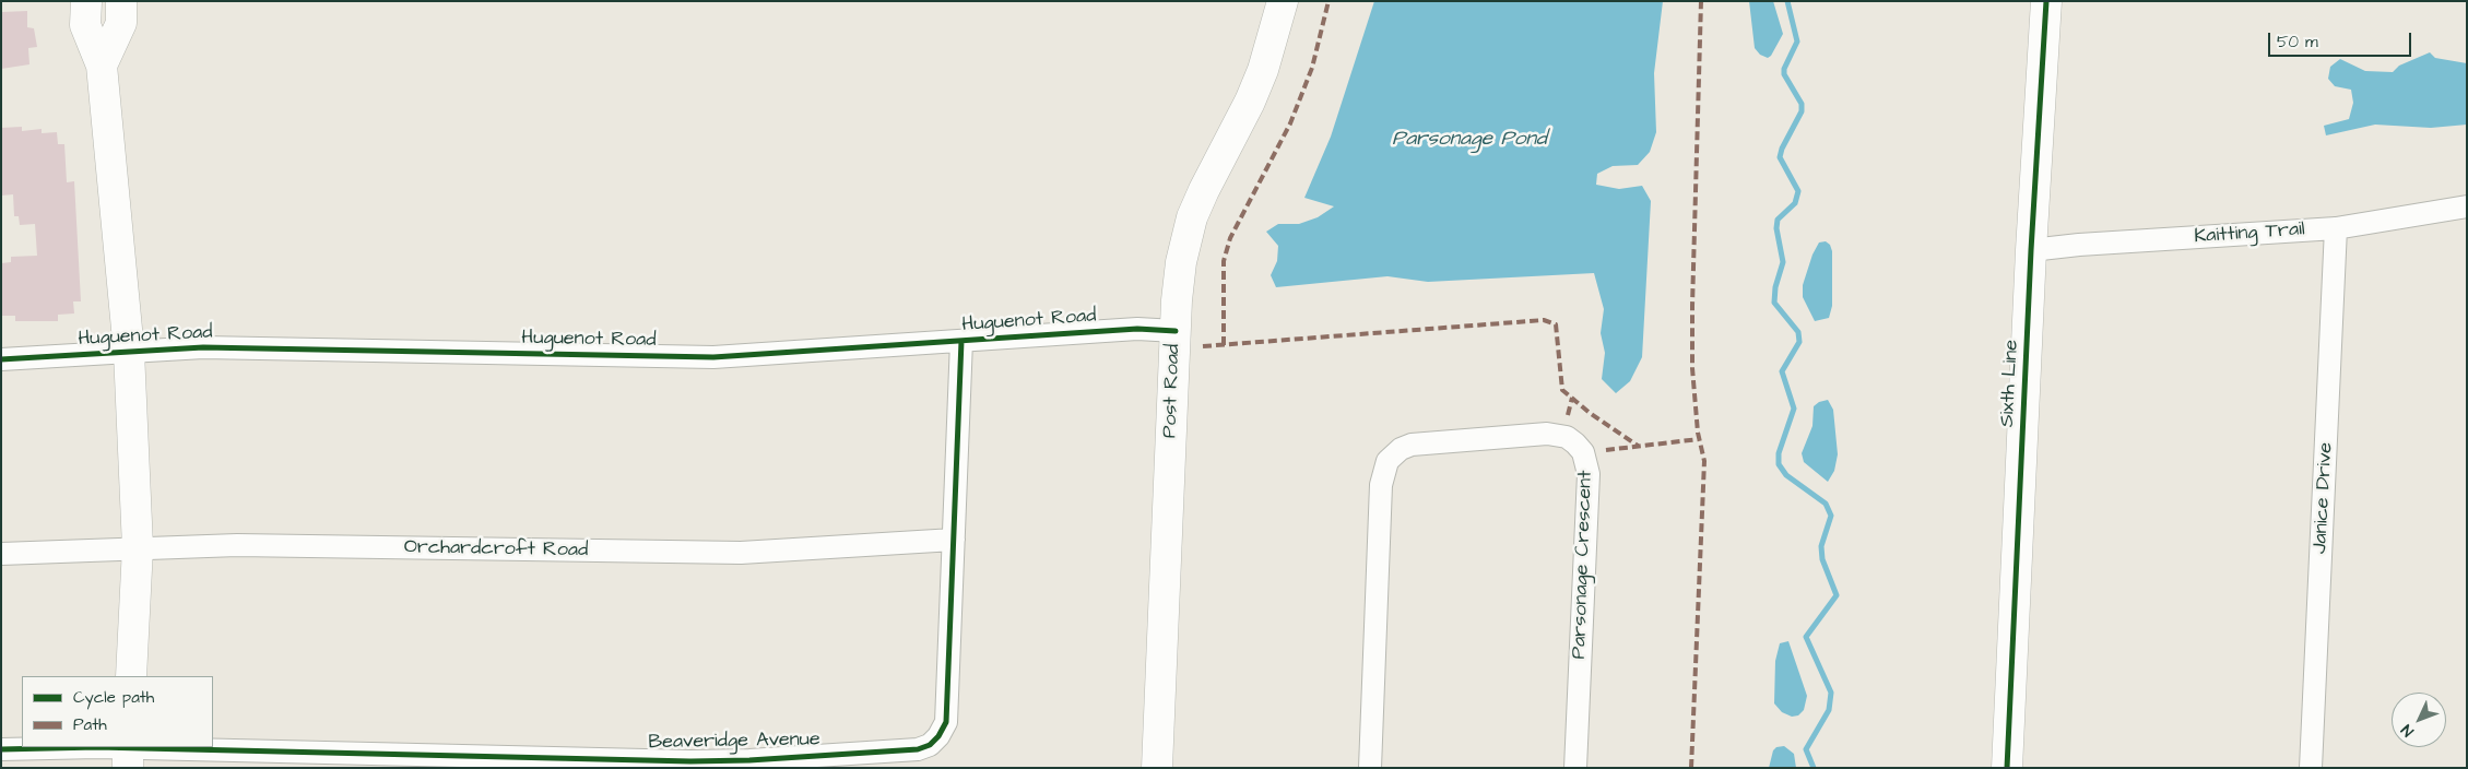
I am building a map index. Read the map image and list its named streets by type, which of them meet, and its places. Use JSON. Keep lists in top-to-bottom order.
{
  "streets": {
    "street": [
      "Kaitting Trail",
      "Huguenot Road",
      "Sixth Line",
      "Post Road",
      "Janice Drive",
      "Orchardcroft Road",
      "Parsonage Crescent",
      "Beaveridge Avenue"
    ]
  },
  "crossings": [
    ["Kaitting Trail", "Sixth Line"],
    ["Kaitting Trail", "Janice Drive"],
    ["Huguenot Road", "Post Road"],
    ["Huguenot Road", "Beaveridge Avenue"],
    ["Orchardcroft Road", "Beaveridge Avenue"]
  ],
  "water": ["Parsonage Pond"],
  "legend": ["Cycle path", "Path"],
  "scale_bar": "50 m",
  "north": "bottom left"
}
